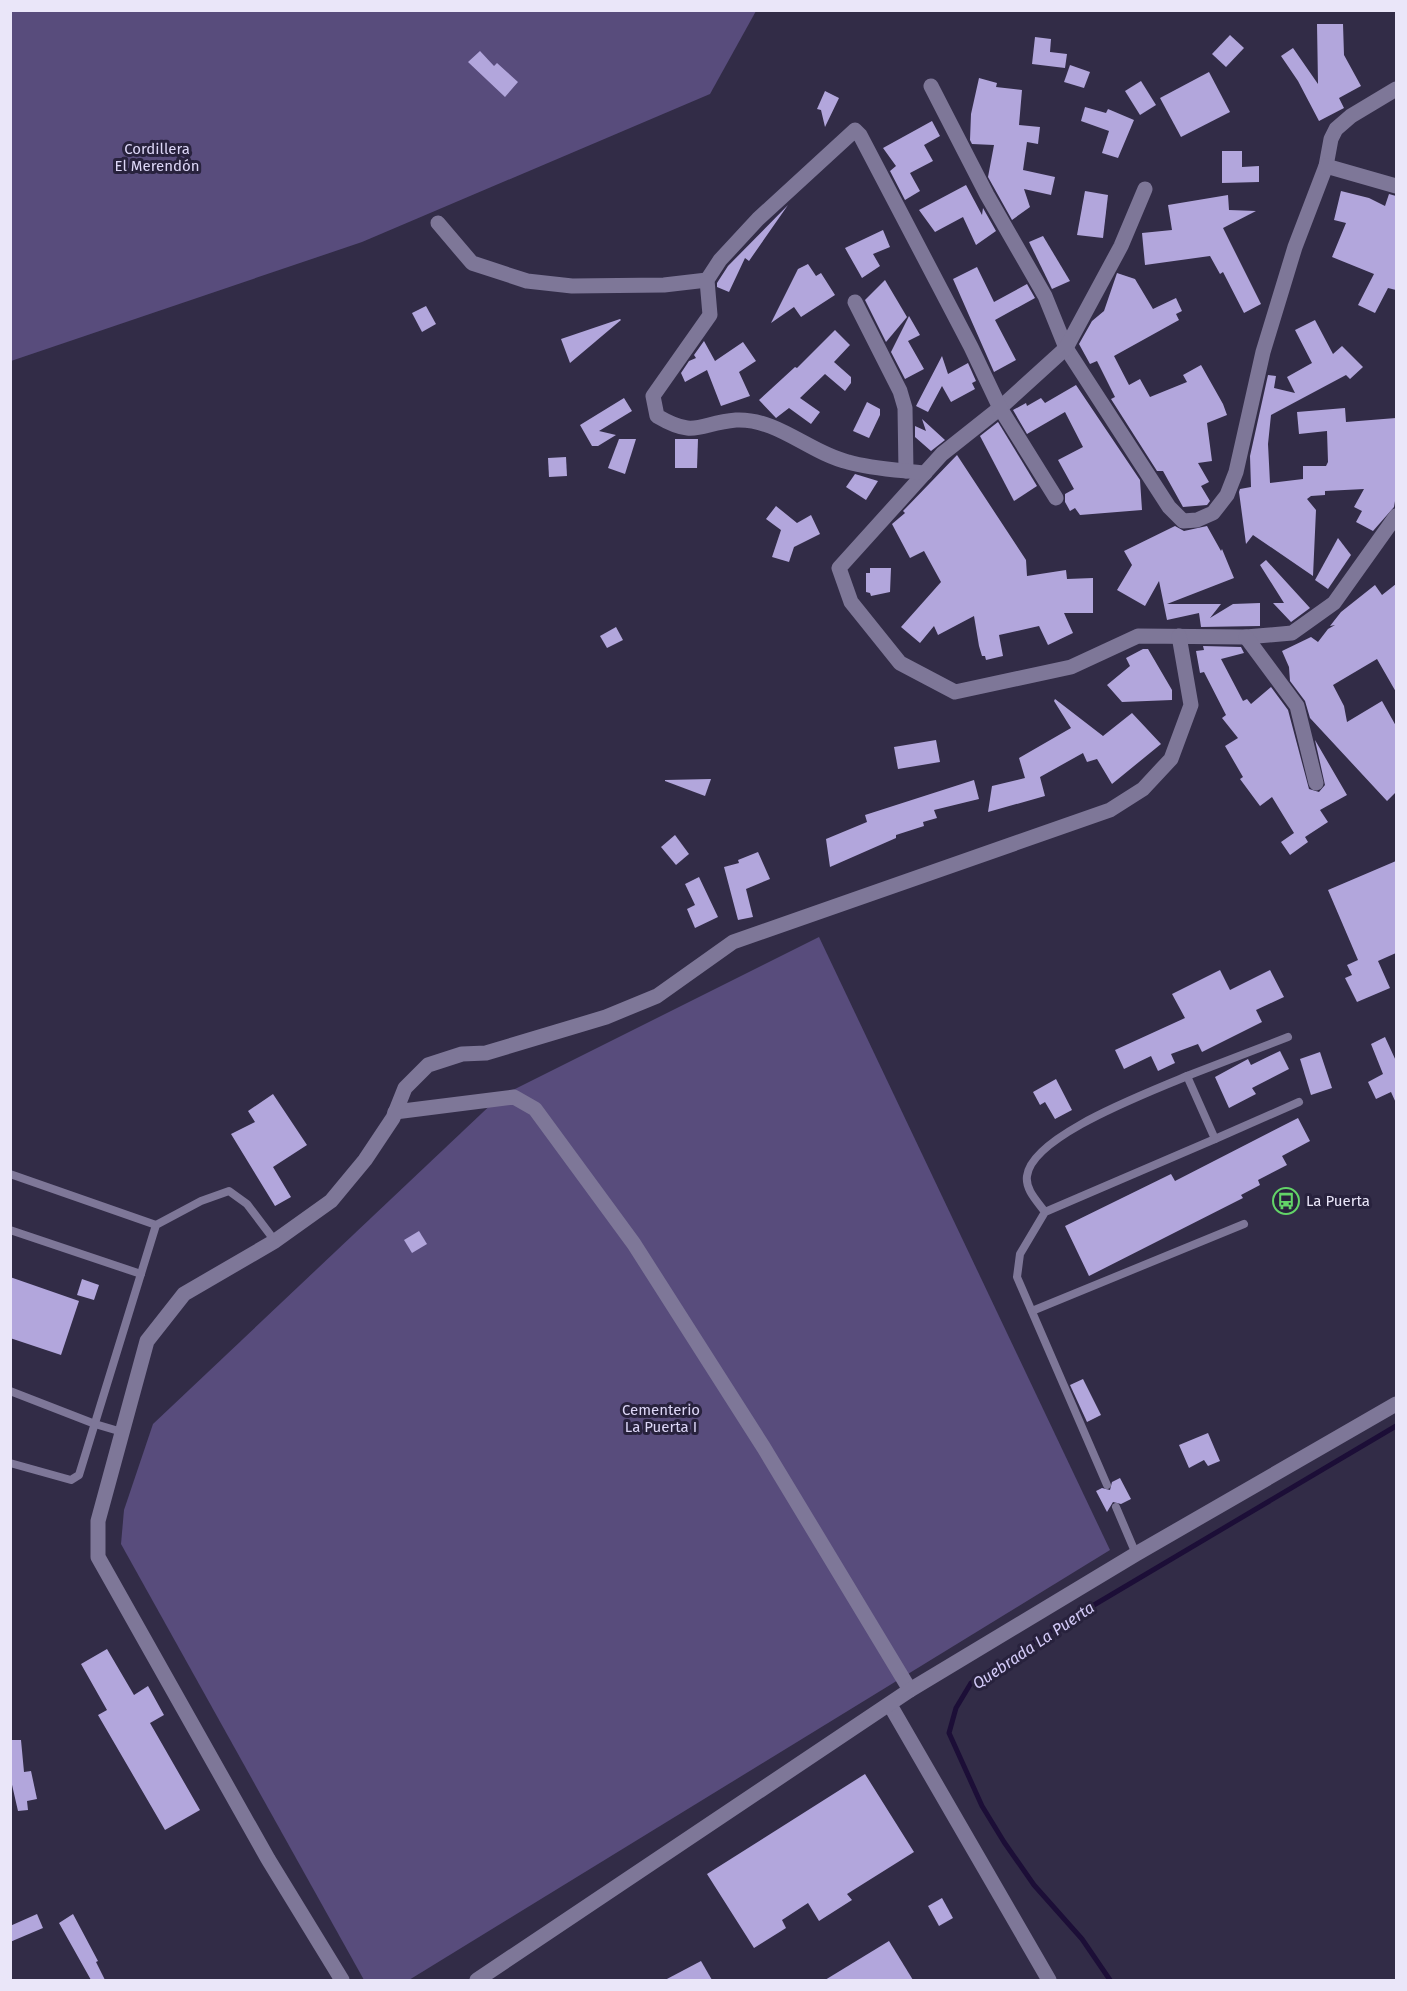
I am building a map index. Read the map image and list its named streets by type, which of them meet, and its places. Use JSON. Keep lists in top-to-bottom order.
{
  "water": ["Quebrada La Puerta"],
  "parks": ["Cordillera El Merendón", "Cementerio La Puerta I"],
  "places": {
    "bus stop": ["La Puerta"]
  }
}
